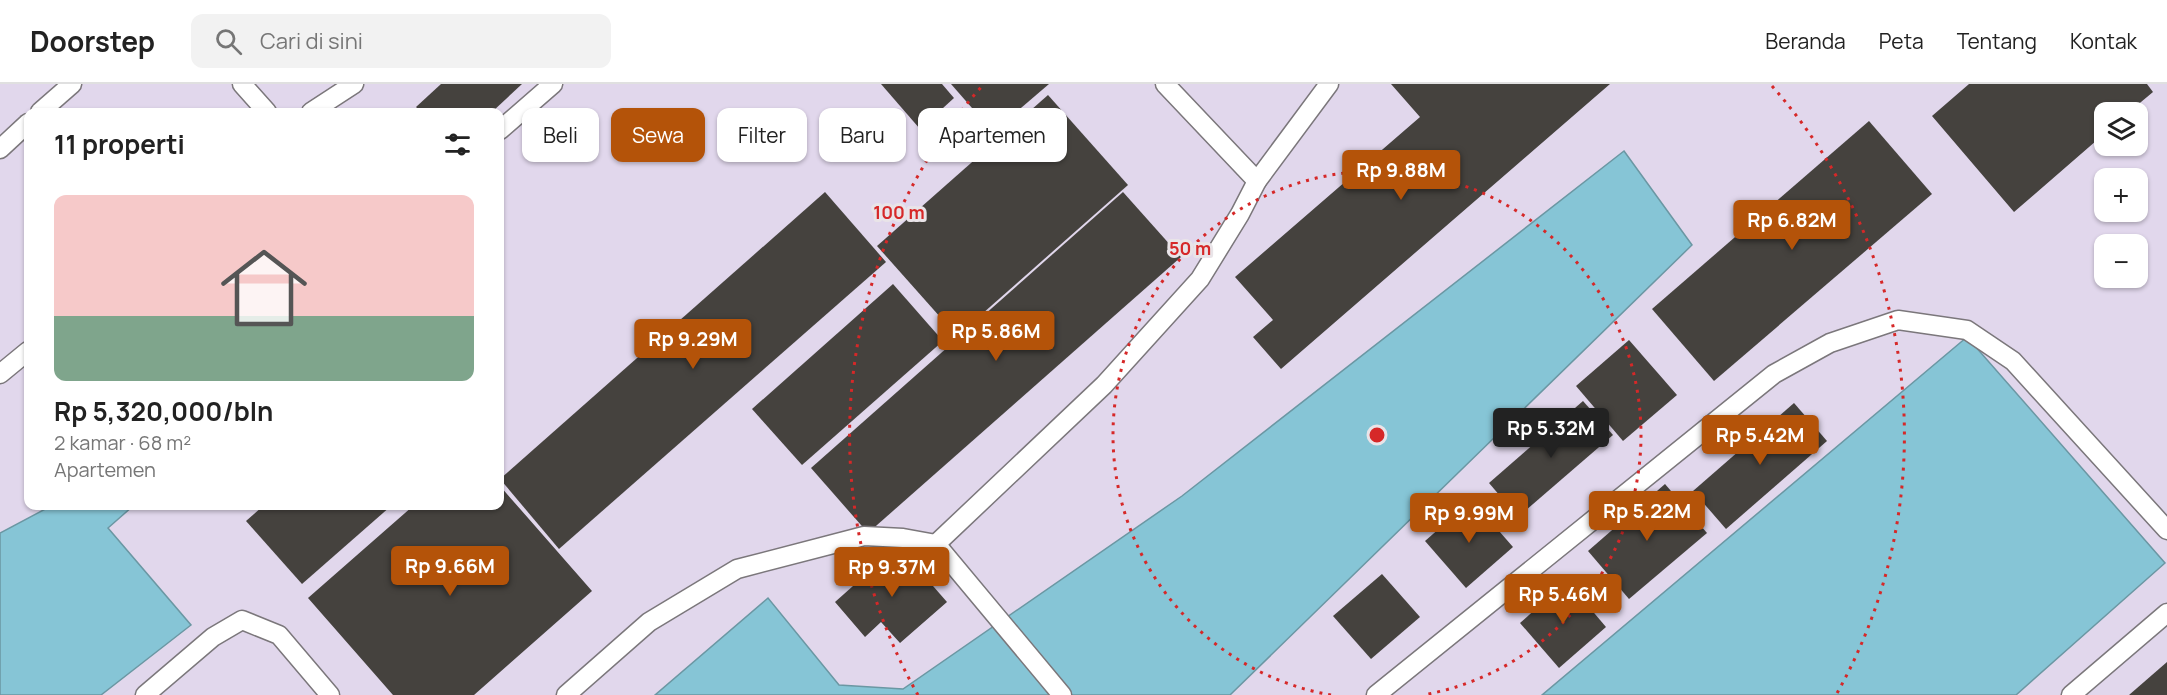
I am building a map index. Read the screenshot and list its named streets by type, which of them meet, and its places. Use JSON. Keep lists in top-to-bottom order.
{
  "page": {
    "header": "Doorstep",
    "search": "Cari di sini",
    "nav": [
      "Beranda",
      "Peta",
      "Tentang",
      "Kontak"
    ],
    "map_buttons": ["+", "−"],
    "chip": [
      "Beli",
      "Sewa",
      "Filter",
      "Baru",
      "Apartemen"
    ],
    "heading": "11 properti",
    "price": [
      "Rp 9.88M",
      "Rp 6.82M",
      "Rp 5.86M",
      "Rp 9.29M",
      "Rp 5.32M",
      "Rp 5.42M",
      "Rp 5.22M",
      "Rp 9.99M",
      "Rp 9.66M",
      "Rp 9.37M",
      "Rp 5.46M"
    ],
    "list": [
      {
        "name": "Rp 5,320,000/bln",
        "note": "2 kamar · 68 m² · Apartemen"
      }
    ]
  },
  "rings": ["100 m", "50 m"]
}
